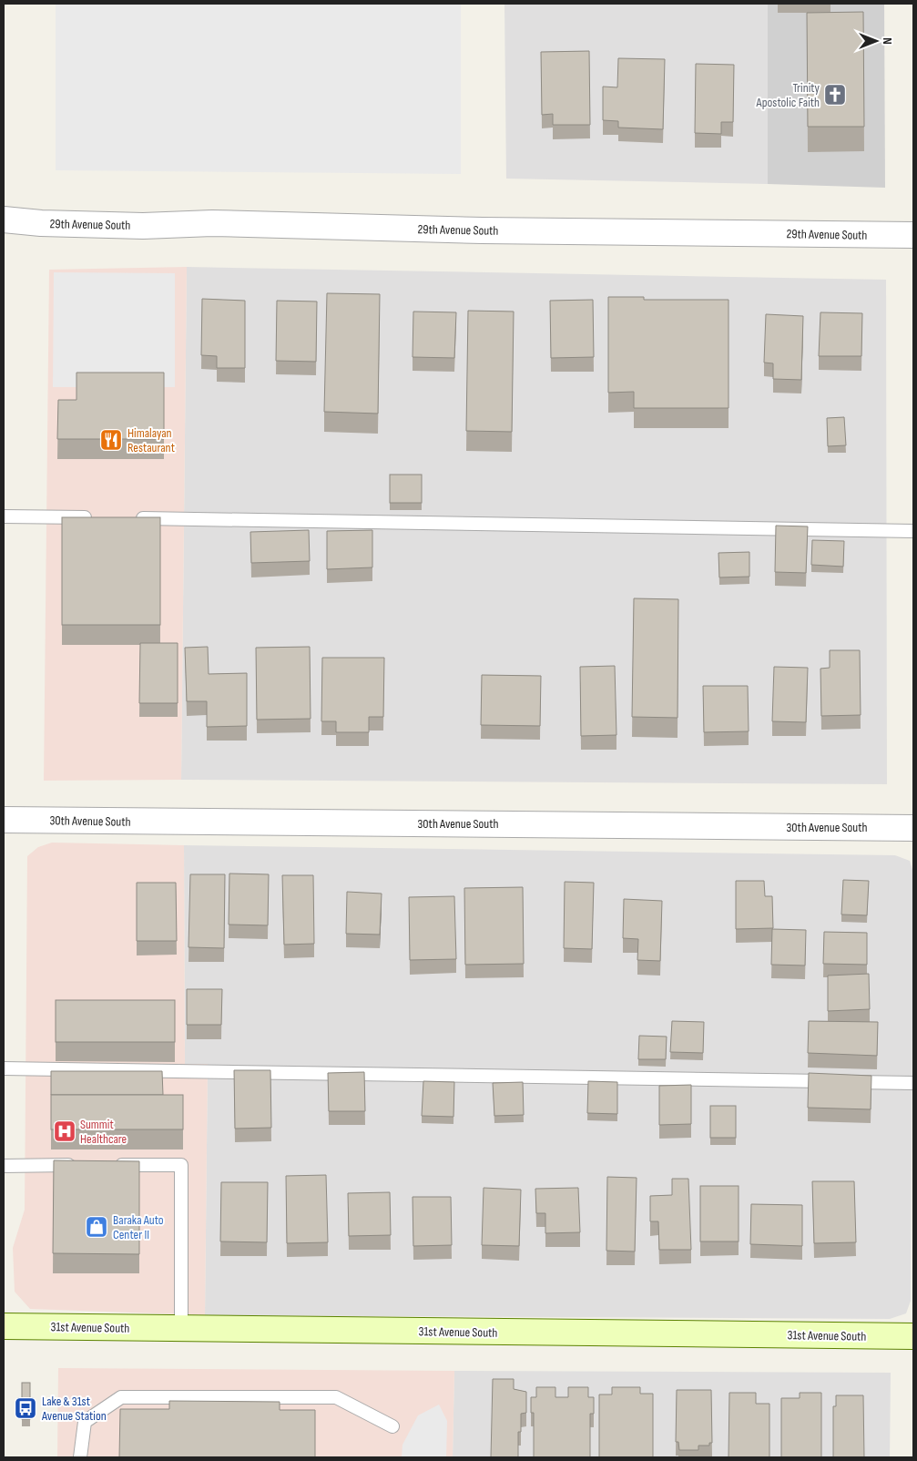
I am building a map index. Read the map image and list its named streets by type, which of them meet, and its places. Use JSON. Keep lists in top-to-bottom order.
{
  "streets": {
    "street": ["29th Avenue South", "30th Avenue South", "31st Avenue South"]
  },
  "places": {
    "church": ["Trinity Apostolic Faith"],
    "restaurant": ["Himalayan Restaurant"],
    "hospital": ["Summit Healthcare"],
    "shop": ["Baraka Auto Center II"],
    "bus stop": ["Lake & 31st Avenue Station"]
  },
  "north": "right"
}
